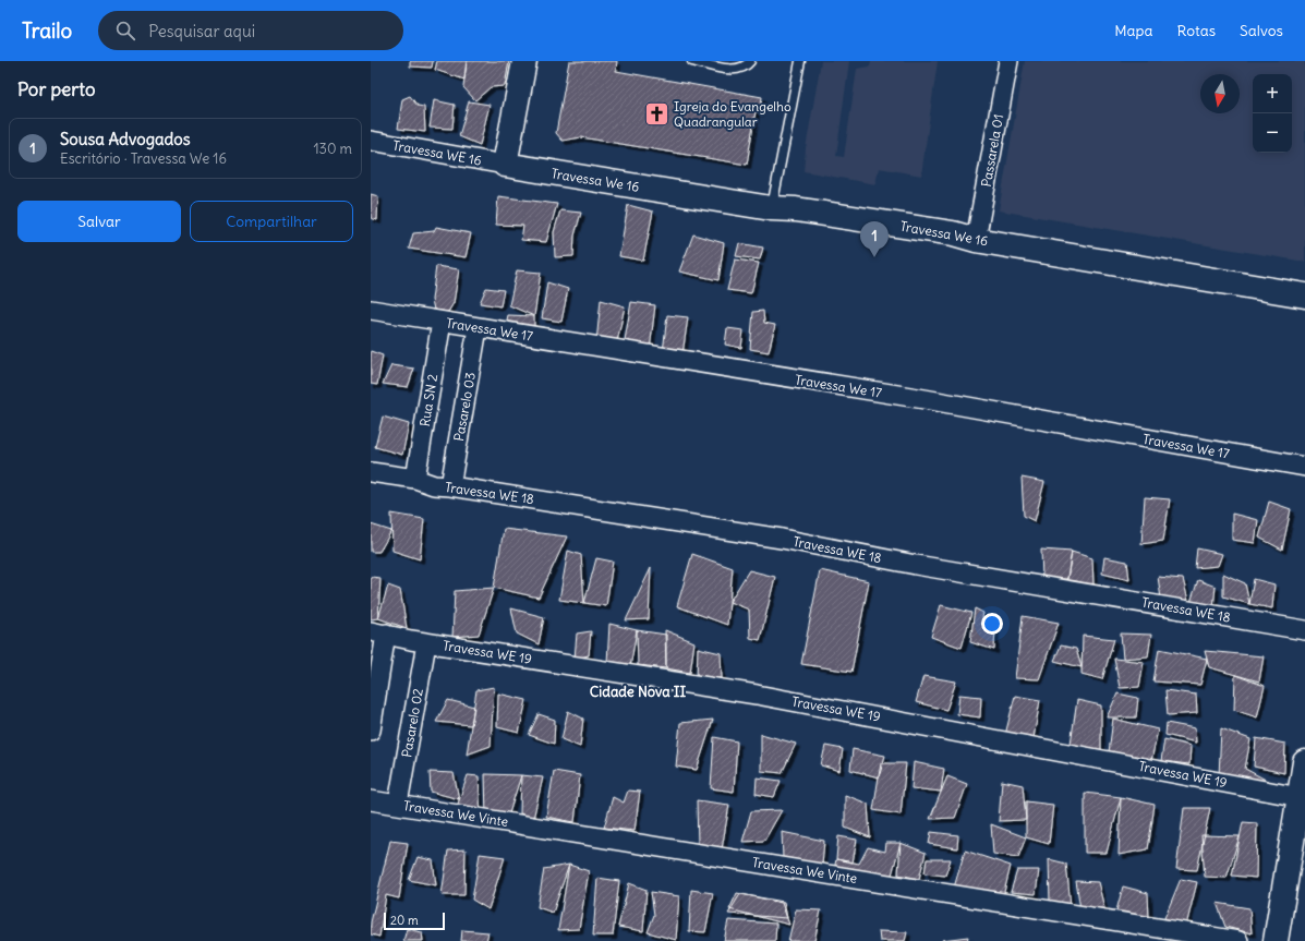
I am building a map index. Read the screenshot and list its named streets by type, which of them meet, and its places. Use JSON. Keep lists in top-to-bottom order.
{
  "streets": {
    "main road": ["Travessa We 16"],
    "street": [
      "Passarela 01",
      "Travessa WE 16",
      "Travessa We 17",
      "Rua SN 2",
      "Pasarelo 03",
      "Travessa WE 18",
      "Travessa WE 19",
      "Pasarelo 02",
      "Travessa We Vinte"
    ]
  },
  "crossings": [
    ["Passarela 01", "Travessa We 16"],
    ["Travessa WE 16", "Travessa We 16"],
    ["Travessa We 17", "Rua SN 2"],
    ["Travessa We 17", "Pasarelo 03"],
    ["Rua SN 2", "Travessa WE 18"],
    ["Pasarelo 03", "Travessa WE 18"],
    ["Travessa WE 19", "Pasarelo 02"],
    ["Pasarelo 02", "Travessa We Vinte"]
  ],
  "districts": ["Cidade Nova II"],
  "places": {
    "church": ["Igreja do Evangelho Quadrangular"]
  },
  "scale_bar": "20 m",
  "north": "bottom",
  "page": {
    "header": "Trailo",
    "search": "Pesquisar aqui",
    "nav": ["Mapa", "Rotas", "Salvos"],
    "heading": "Por perto",
    "map_buttons": ["+", "−"],
    "list": [
      {
        "mark": "1",
        "name": "Sousa Advogados",
        "note": "Escritório · Travessa We 16",
        "value": "130 m"
      }
    ],
    "buttons": ["Salvar", "Compartilhar"],
    "pins": "1",
    "scale": "20 m"
  }
}
